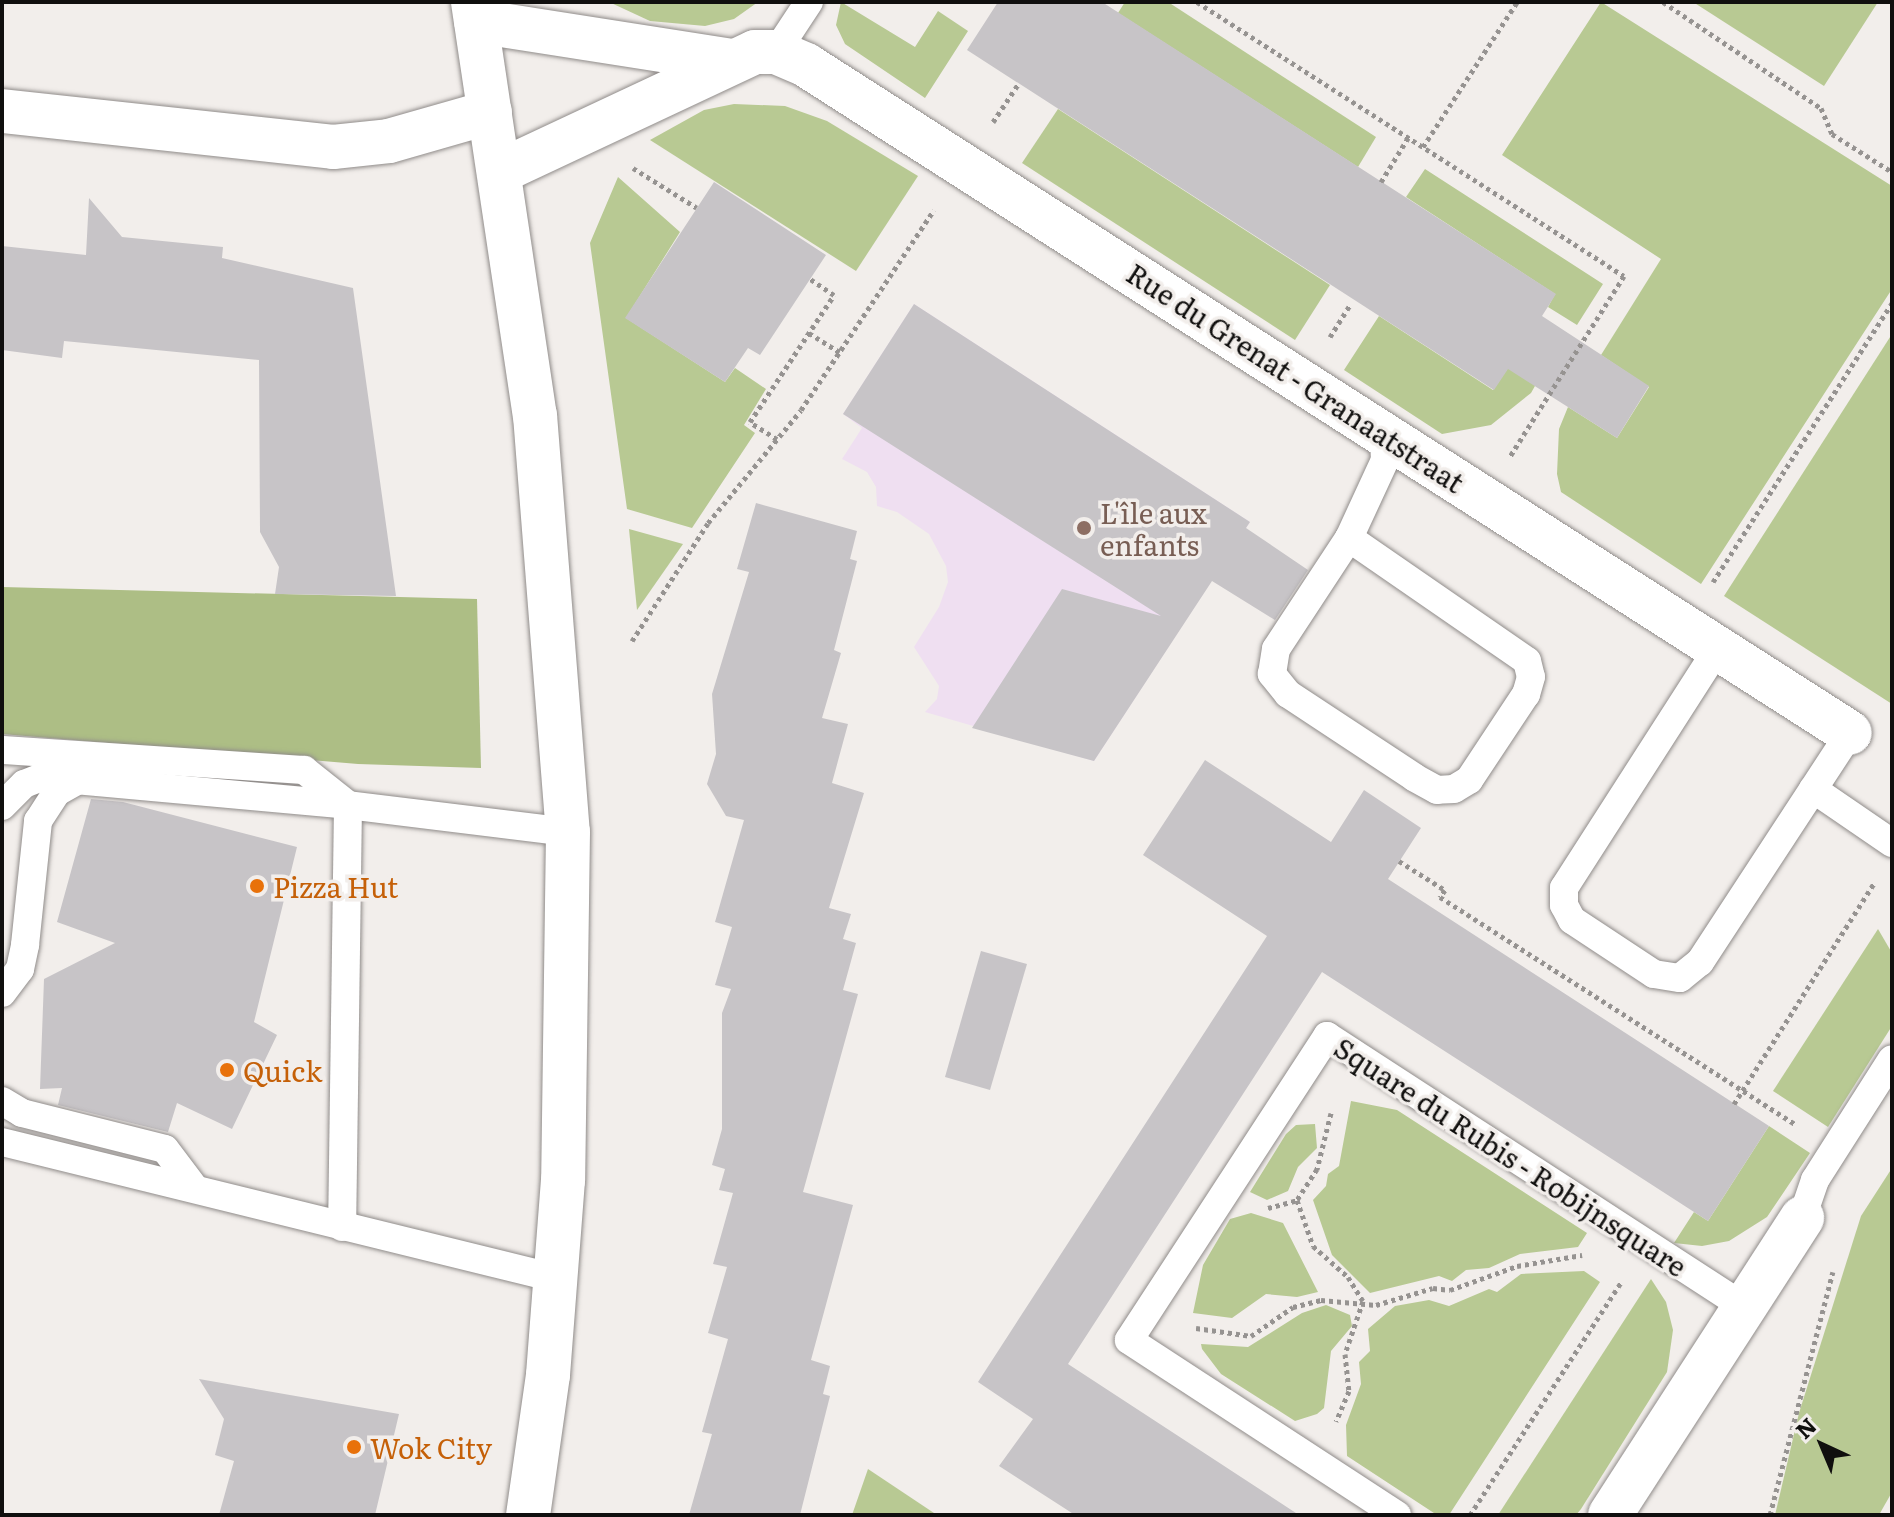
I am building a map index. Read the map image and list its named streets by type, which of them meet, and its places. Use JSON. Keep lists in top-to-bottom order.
{
  "streets": {
    "street": ["Rue du Grenat - Granaatstraat"],
    "lane": ["Square du Rubis - Robijnsquare"]
  },
  "places": [
    "L'île aux enfants",
    "Pizza Hut",
    "Quick",
    "Wok City"
  ],
  "north": "top left"
}
